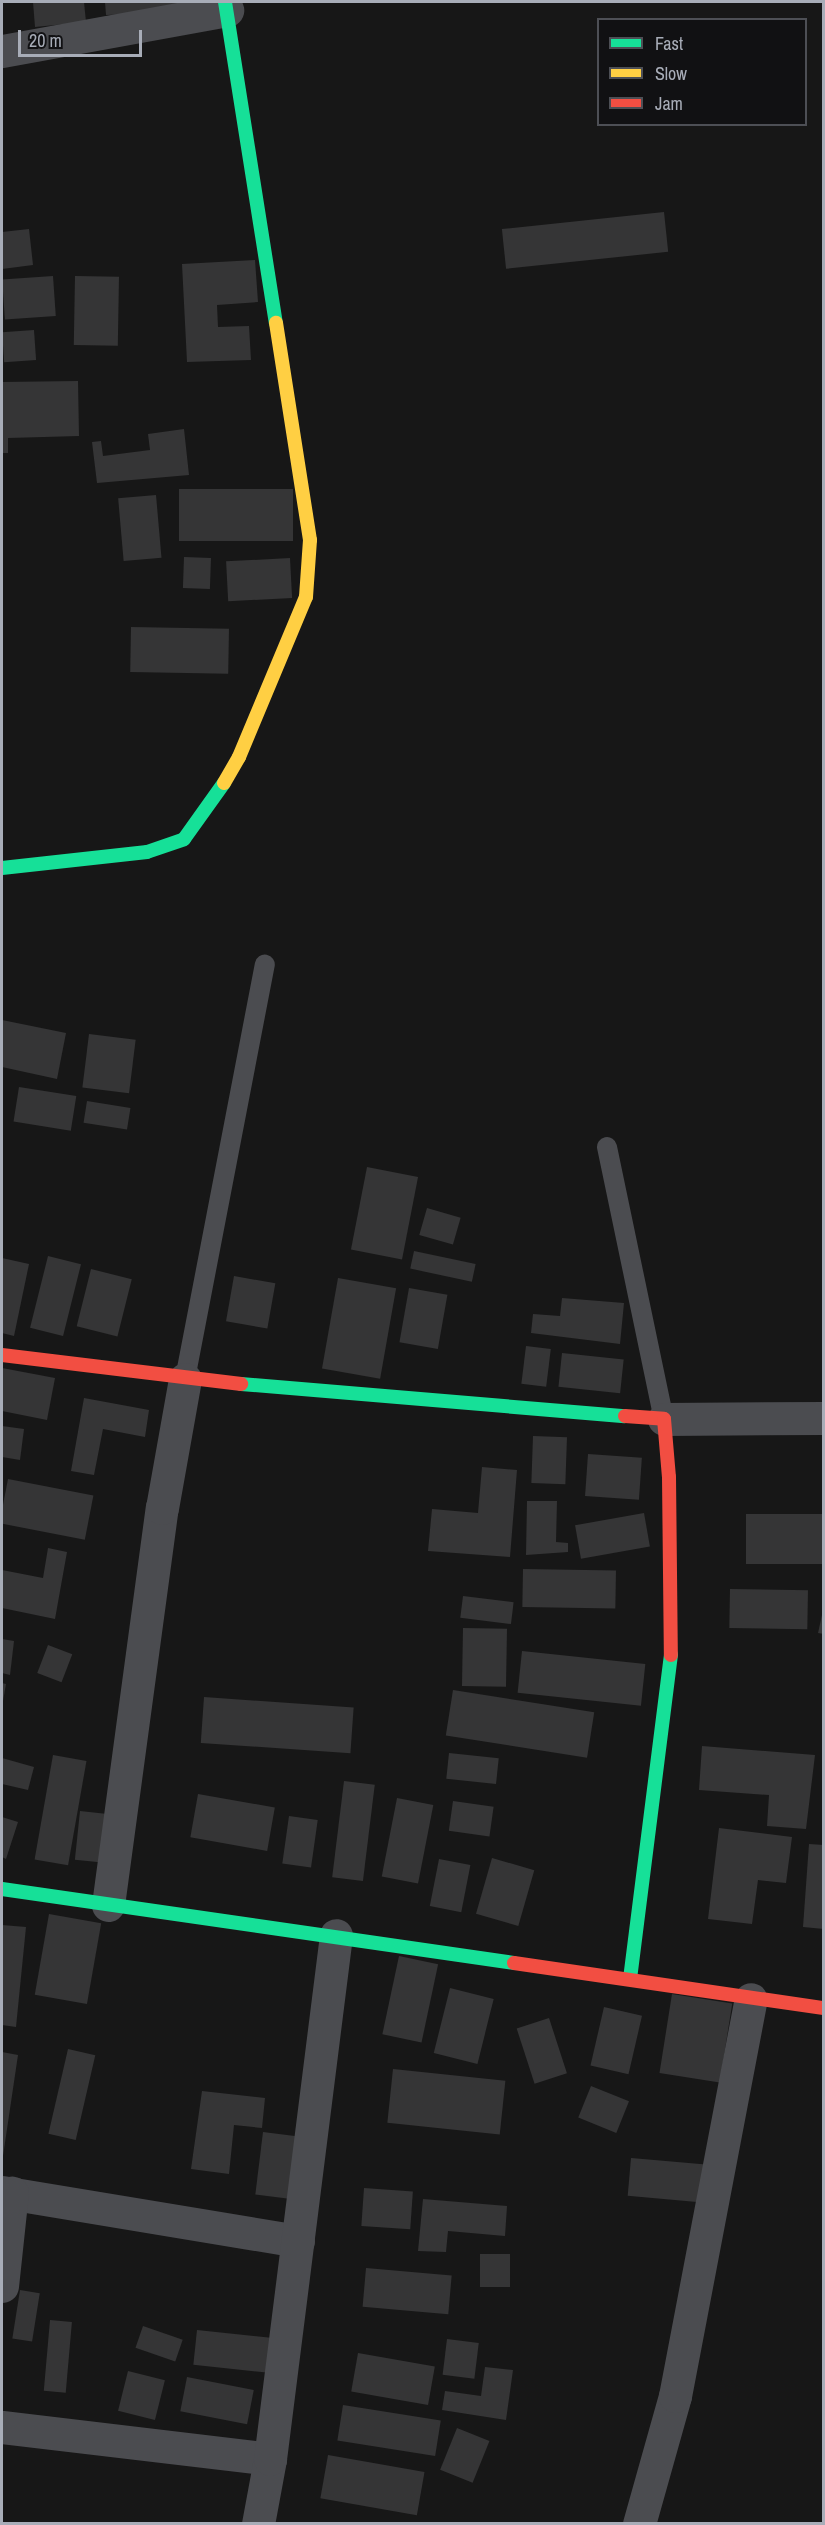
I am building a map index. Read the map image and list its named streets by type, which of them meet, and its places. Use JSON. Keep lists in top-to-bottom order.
{
  "legend": ["Fast", "Slow", "Jam"],
  "scale_bar": "20 m"
}
